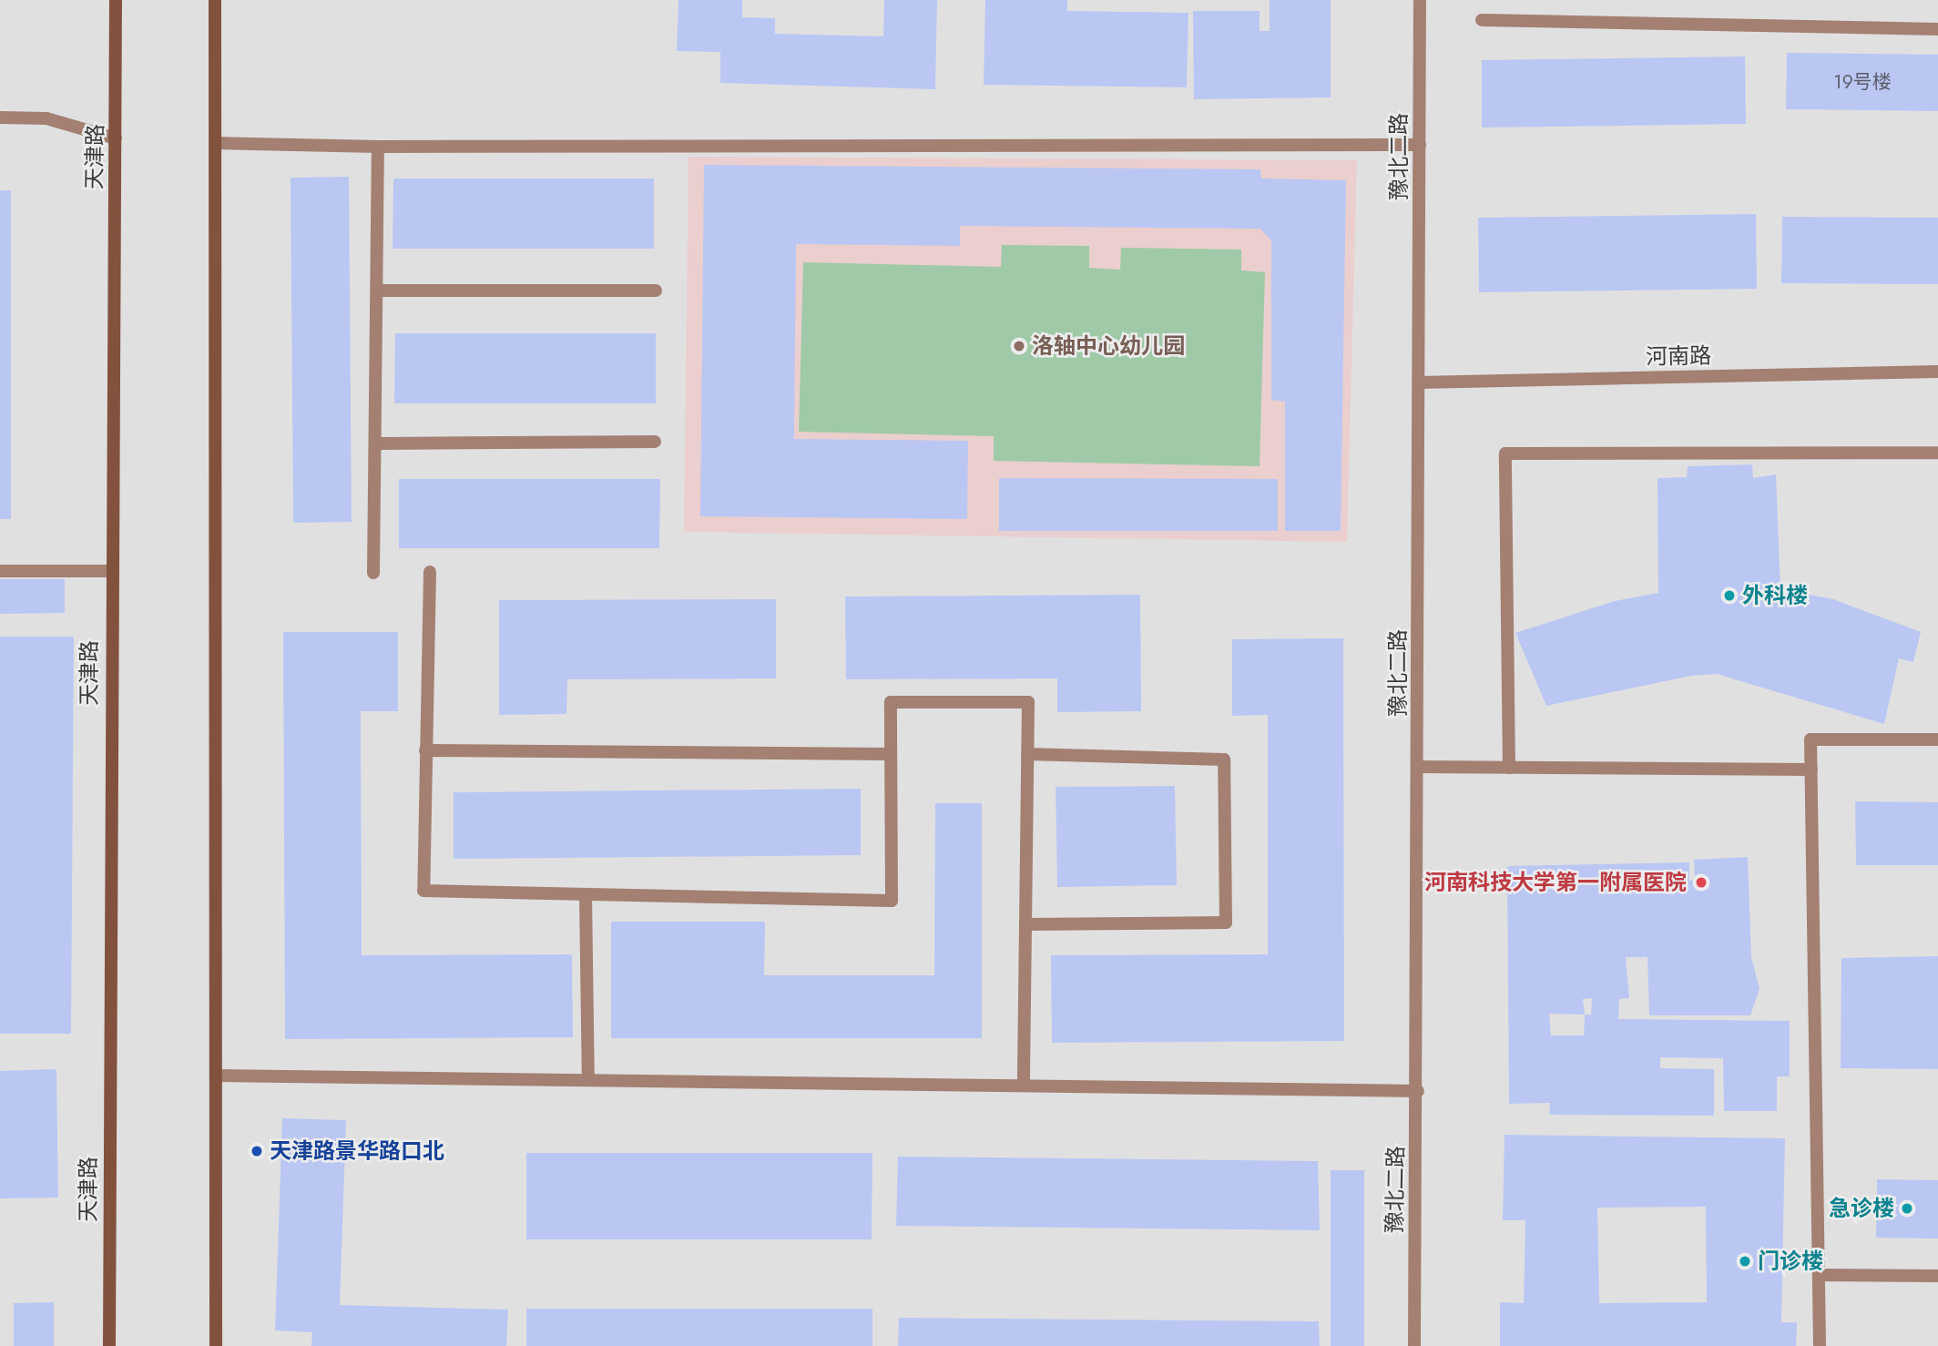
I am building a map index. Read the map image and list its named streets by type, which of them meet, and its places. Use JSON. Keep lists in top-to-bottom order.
{
  "streets": {
    "main road": ["天津路"],
    "street": ["豫北二路", "河南路"]
  },
  "crossings": [
    ["豫北二路", "河南路"]
  ],
  "places": [
    "洛轴中心幼儿园",
    "外科楼",
    "河南科技大学第一附属医院",
    "天津路景华路口北",
    "急诊楼",
    "门诊楼"
  ],
  "house_numbers": ["19号楼"]
}
